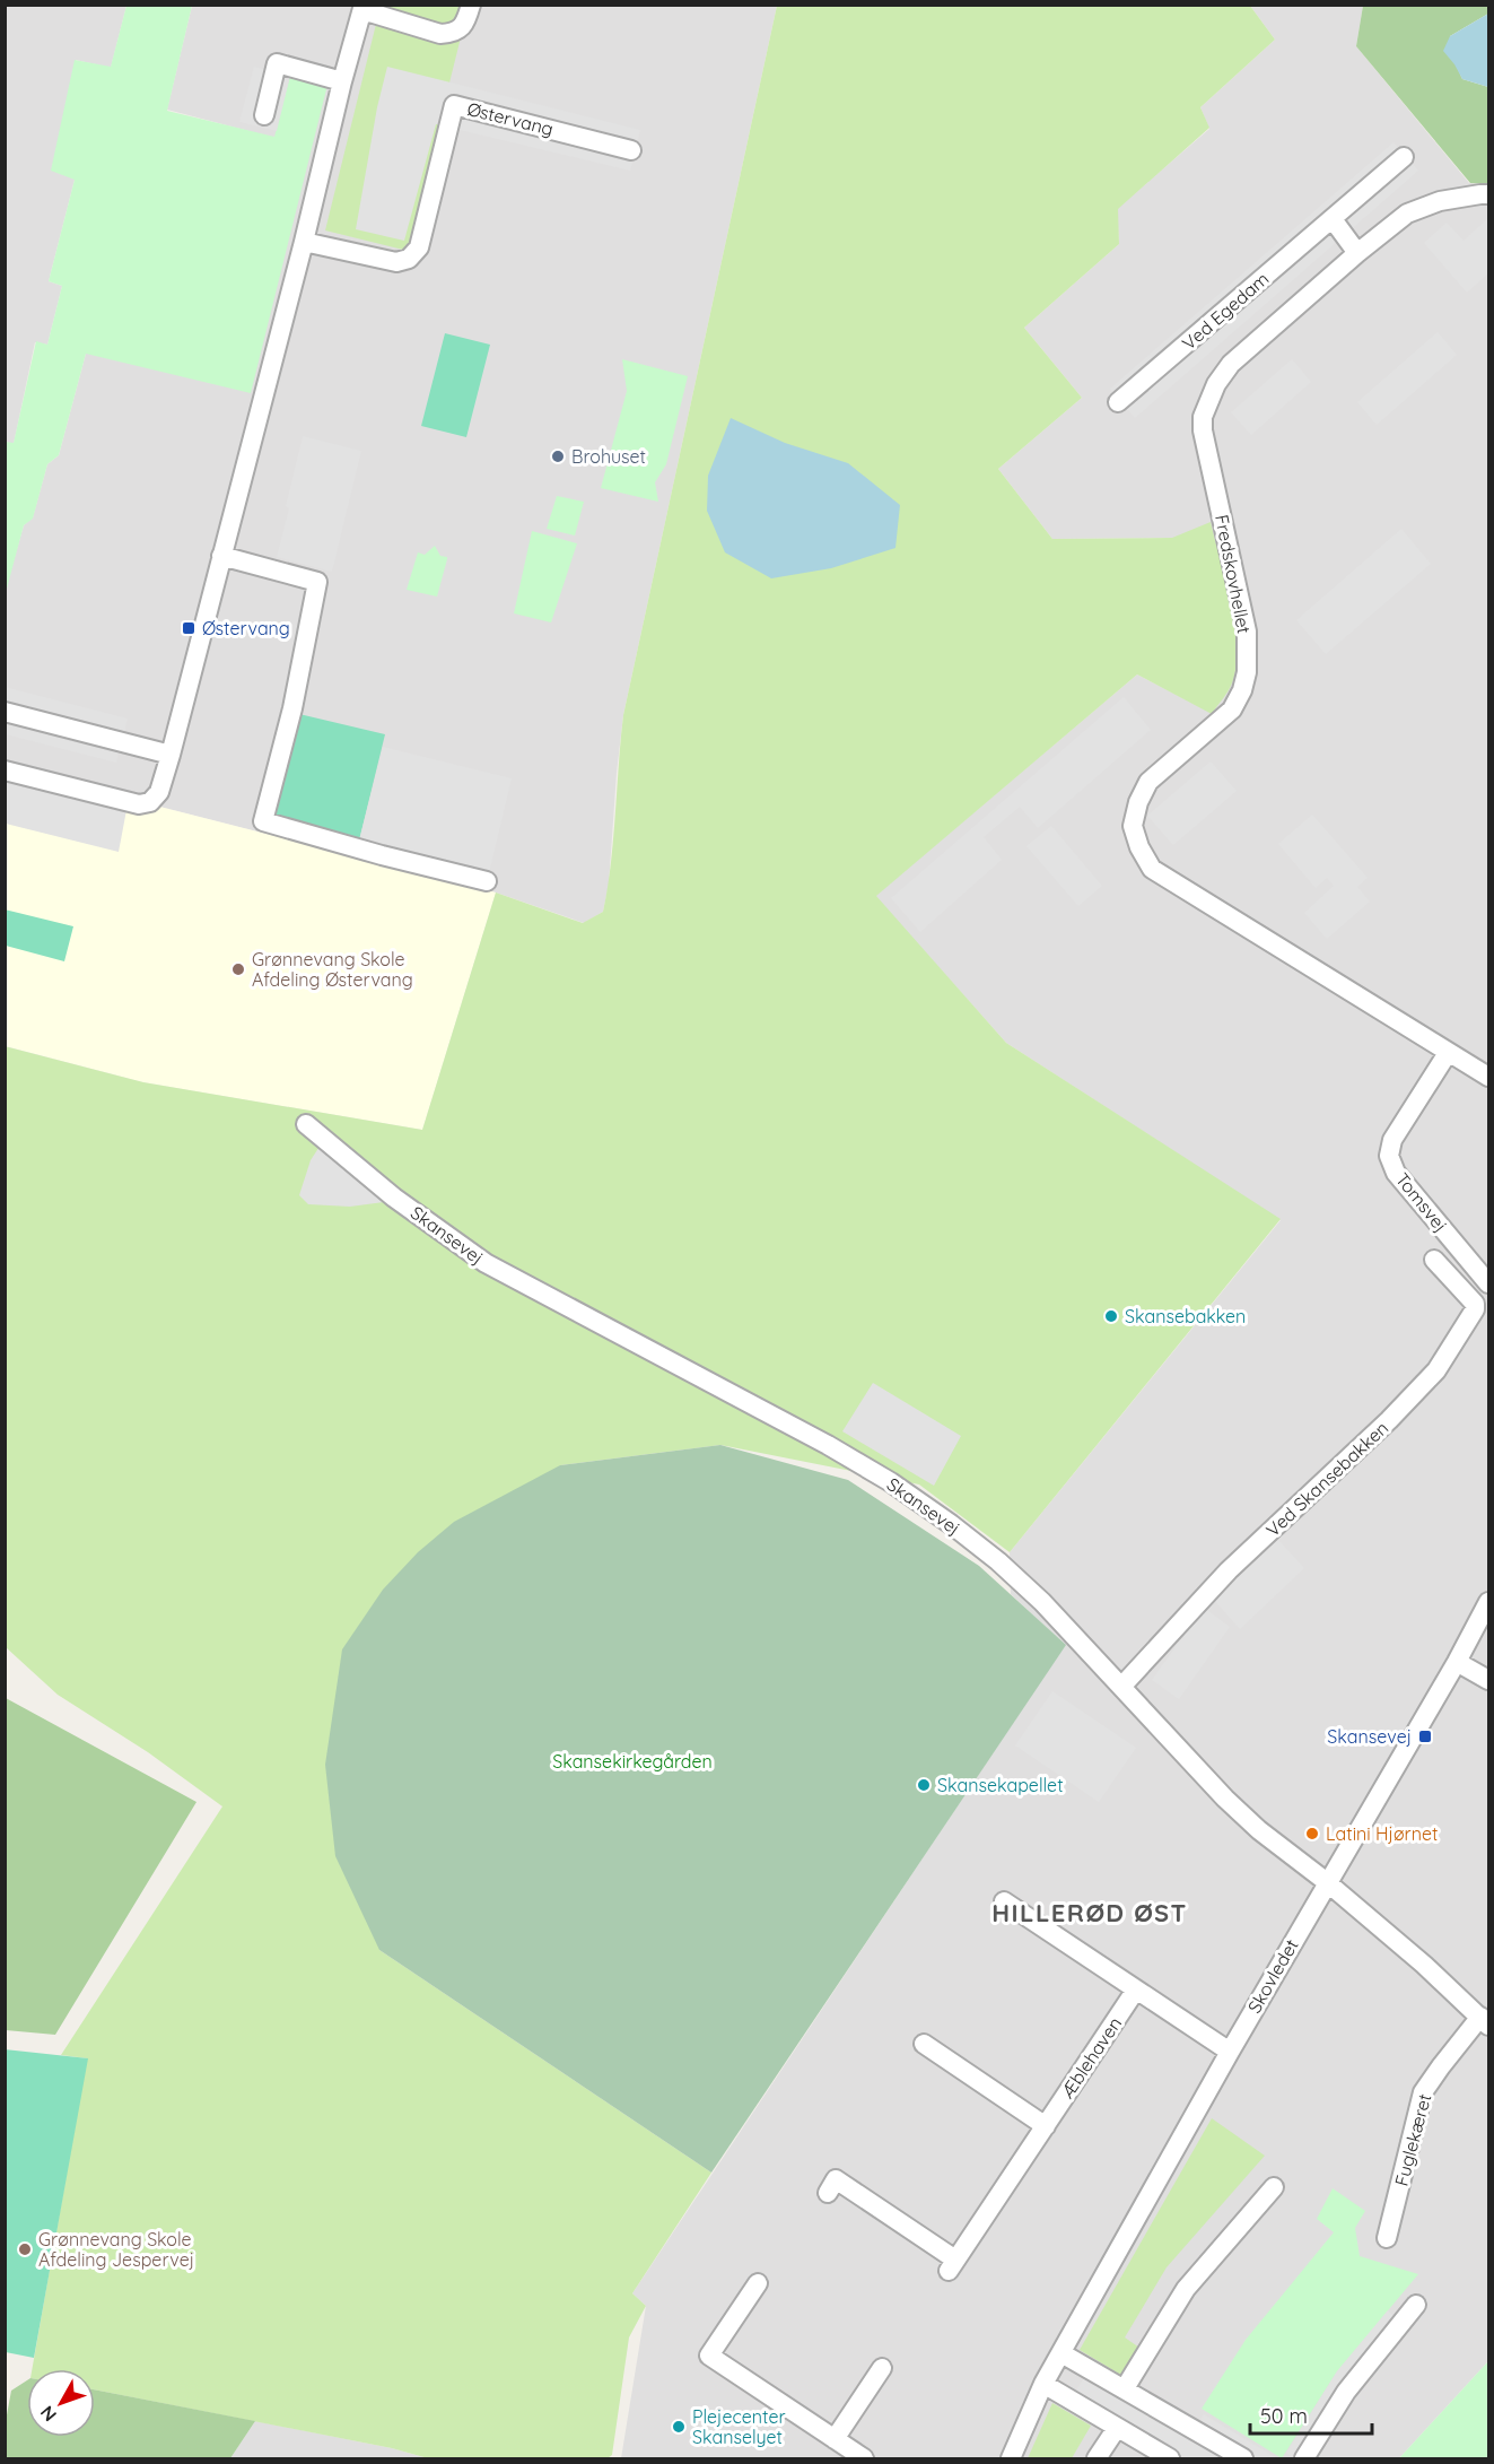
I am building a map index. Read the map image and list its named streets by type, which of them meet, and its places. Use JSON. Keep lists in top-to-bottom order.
{
  "streets": {
    "street": [
      "Østervang",
      "Ved Egedam",
      "Fredskovhellet",
      "Tomsvej",
      "Skansevej",
      "Ved Skansebakken",
      "Skovledet",
      "Æblehaven",
      "Fuglekæret"
    ]
  },
  "crossings": [
    ["Fredskovhellet", "Tomsvej"],
    ["Skansevej", "Ved Skansebakken"],
    ["Skansevej", "Skovledet"],
    ["Skansevej", "Fuglekæret"]
  ],
  "districts": ["HILLERØD ØST"],
  "parks": ["Skansekirkegården"],
  "places": {
    "other": [
      "Brohuset",
      "Grønnevang Skole Afdeling Østervang",
      "Skansebakken",
      "Skansekapellet",
      "Latini Hjørnet",
      "Grønnevang Skole Afdeling Jespervej",
      "Plejecenter Skanselyet"
    ],
    "transit": ["Østervang", "Skansevej"]
  },
  "scale_bar": "50 m",
  "north": "bottom left"
}
